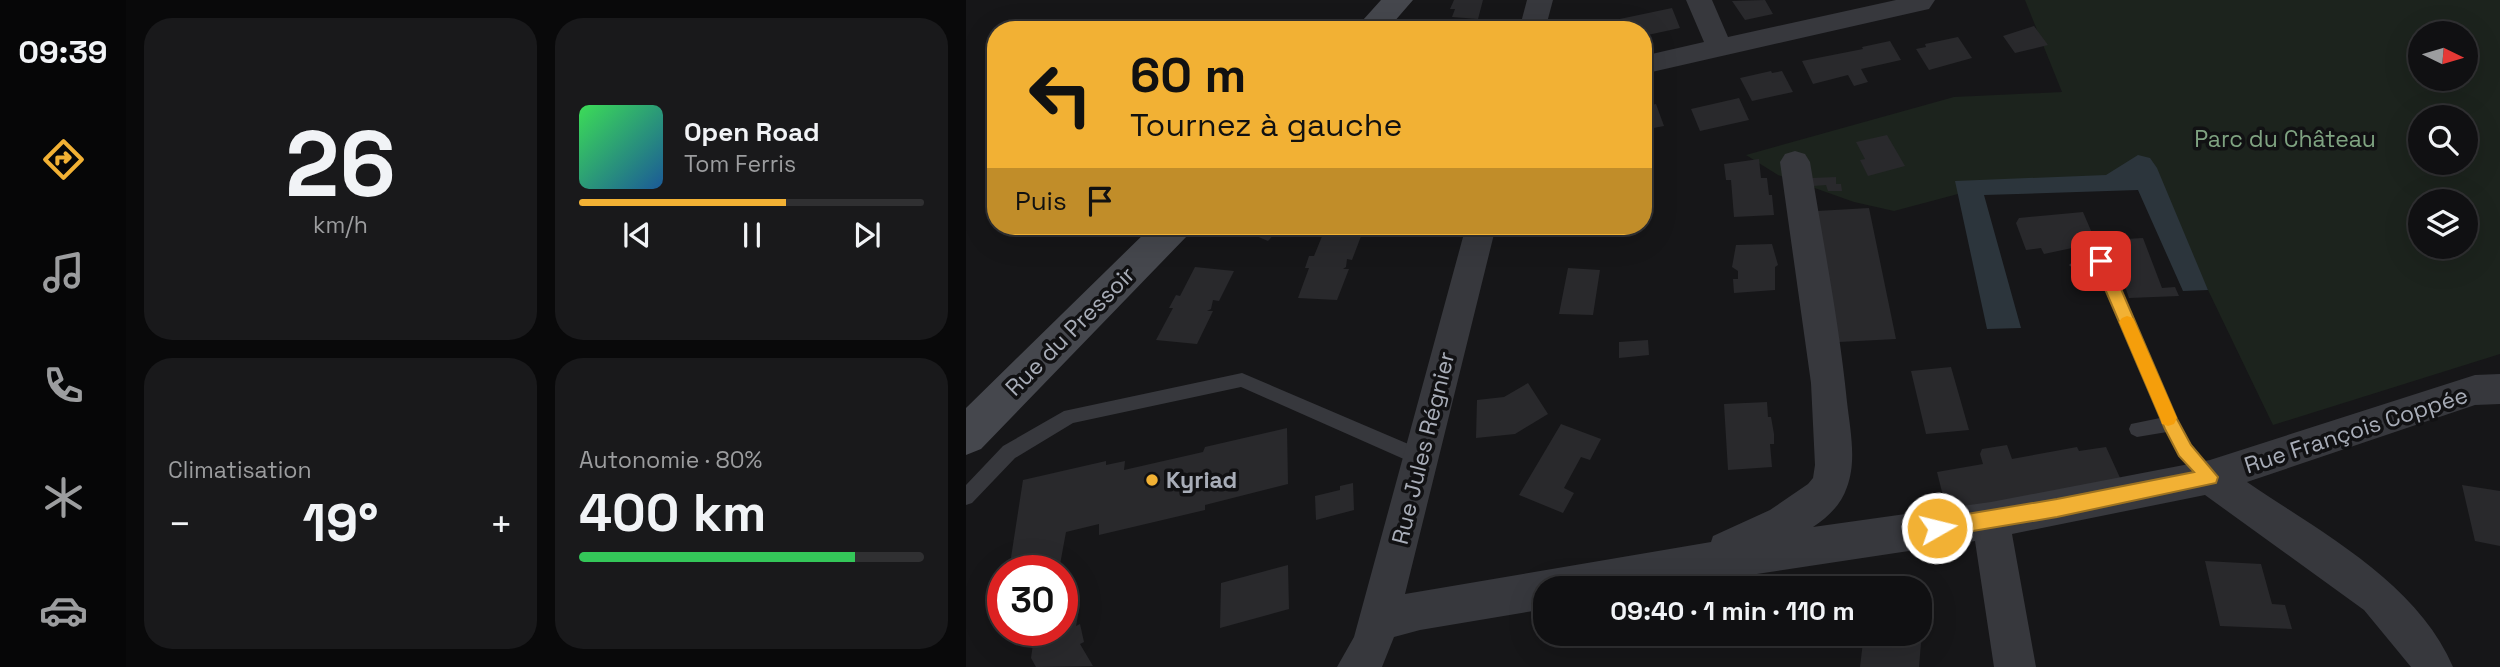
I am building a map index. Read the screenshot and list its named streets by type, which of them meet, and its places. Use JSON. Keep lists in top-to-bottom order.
{
  "streets": {
    "street": ["Rue du Pressoir", "Rue François Coppée", "Rue Jules Régnier"]
  },
  "parks": ["Parc du Château"],
  "places": ["Kyriad"],
  "north": "right",
  "page": {
    "tabs": "09:39",
    "tile": [
      ["26", "km/h"],
      "Climatisation",
      ["Autonomie · 80%", "400 km"]
    ],
    "turn": ["60 m", "Tournez à gauche"],
    "song": ["Open Road", "Tom Ferris"],
    "then": "Puis",
    "heat": ["−", "19°", "+"],
    "limit": "30",
    "trip": "09:40 · 1 min · 110 m"
  }
}
